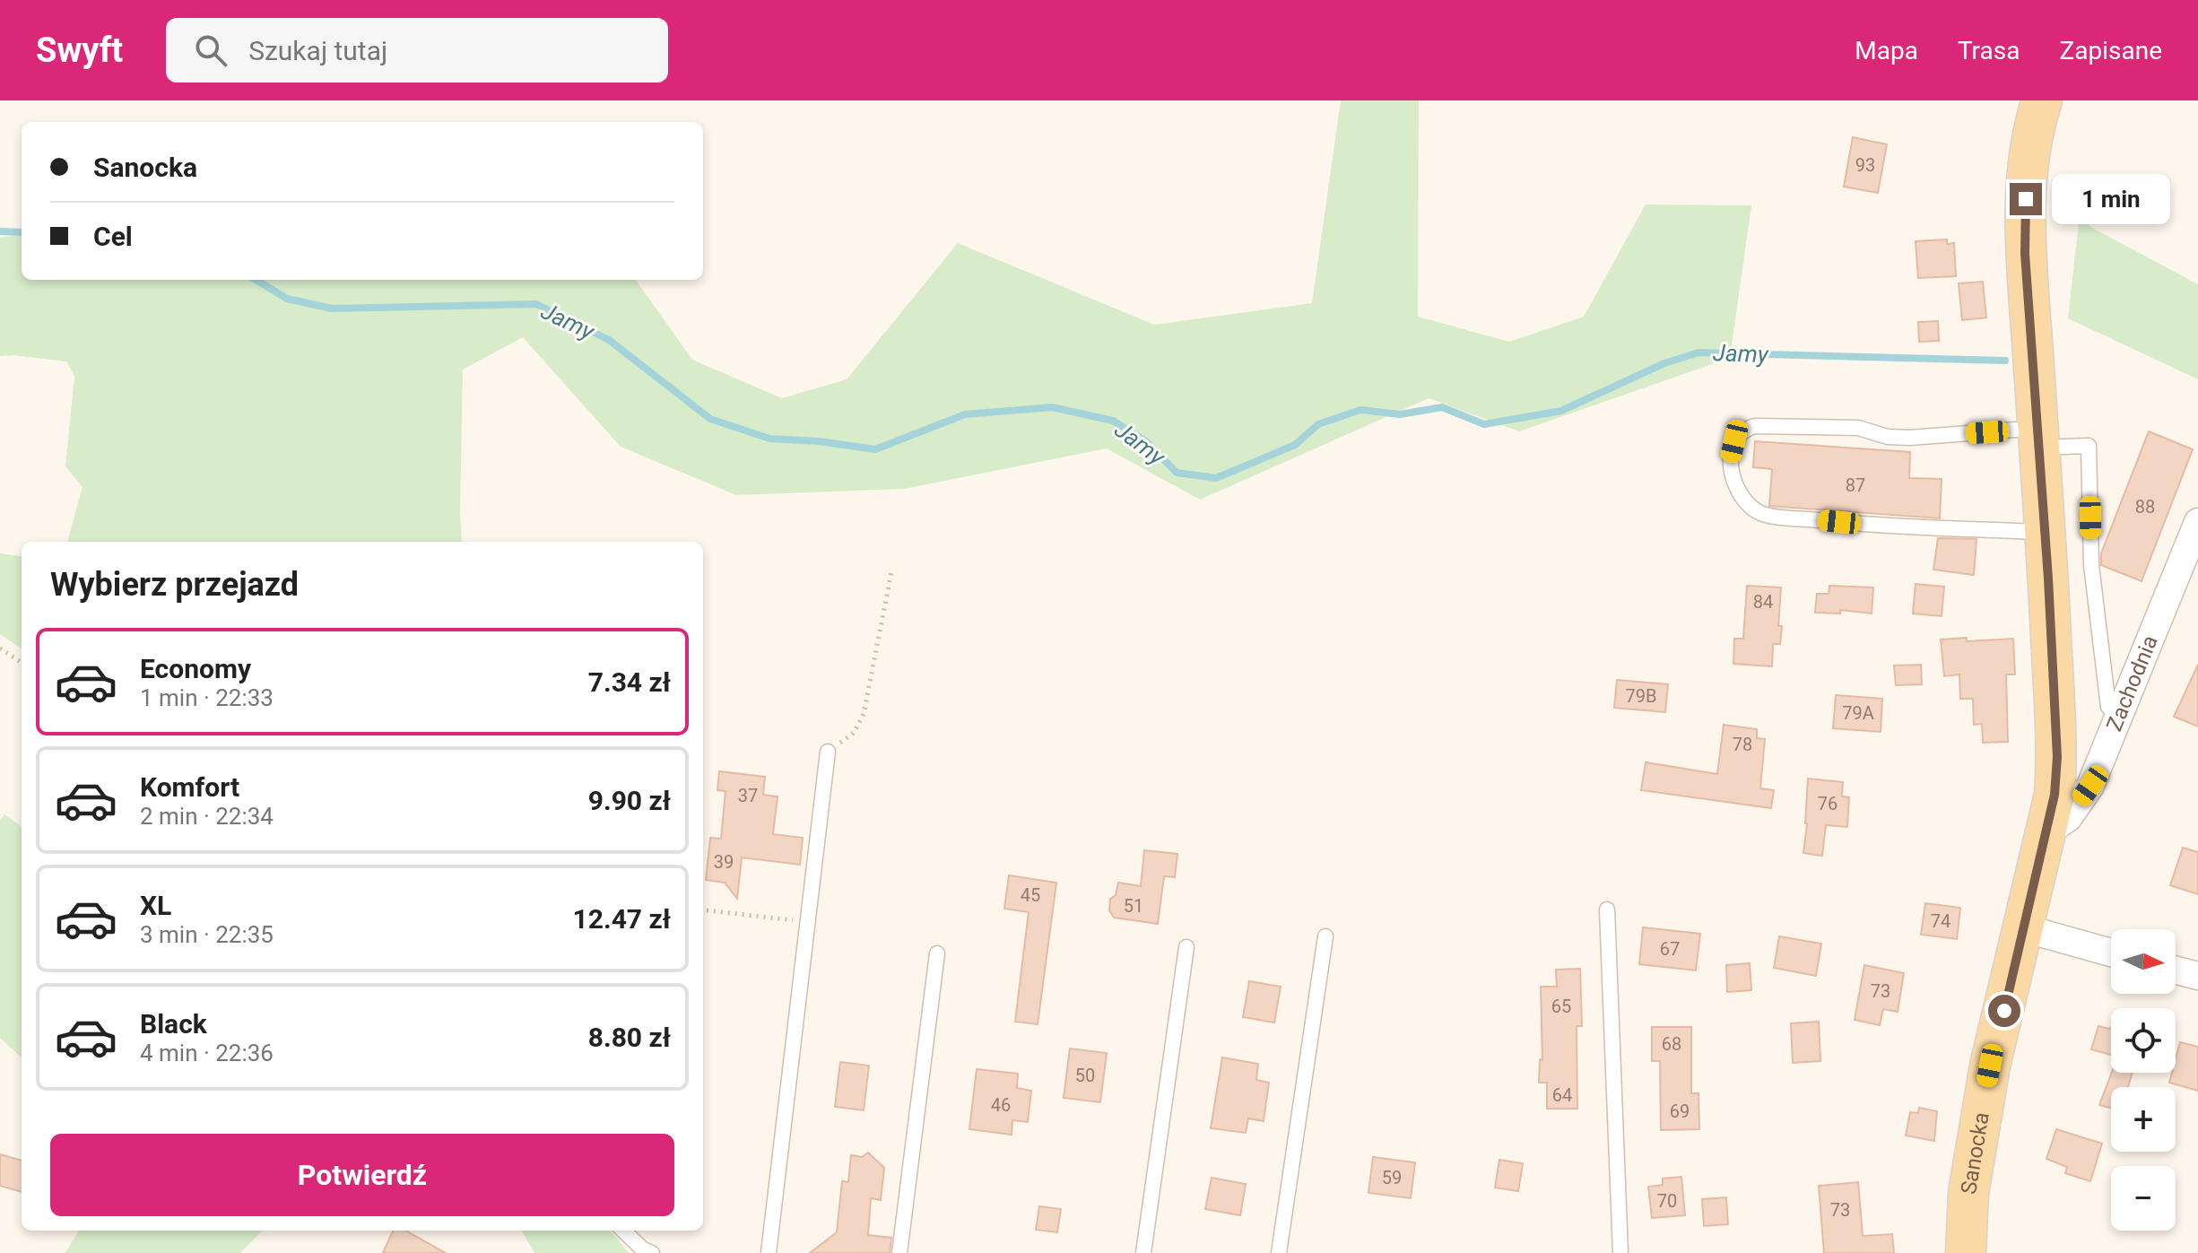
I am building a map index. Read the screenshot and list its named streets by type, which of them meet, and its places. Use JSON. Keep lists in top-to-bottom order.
{
  "streets": {
    "main road": ["Sanocka"],
    "street": ["Zachodnia"]
  },
  "crossings": [
    ["Zachodnia", "Sanocka"]
  ],
  "water": ["Jamy"],
  "house_numbers": [
    "93",
    "87",
    "88",
    "84",
    "79B",
    "79A",
    "78",
    "37",
    "76",
    "39",
    "45",
    "51",
    "74",
    "67",
    "73",
    "65",
    "68",
    "50",
    "64",
    "46",
    "69",
    "59",
    "70",
    "73"
  ],
  "north": "right",
  "page": {
    "header": "Swyft",
    "search": "Szukaj tutaj",
    "nav": ["Mapa", "Trasa", "Zapisane"],
    "banner": ["Sanocka", "Cel"],
    "bubble": "1 min",
    "heading": "Wybierz przejazd",
    "list": [
      {
        "name": "Economy",
        "note": "1 min · 22:33",
        "value": "7.34 zł"
      },
      {
        "name": "Komfort",
        "note": "2 min · 22:34",
        "value": "9.90 zł"
      },
      {
        "name": "XL",
        "note": "3 min · 22:35",
        "value": "12.47 zł"
      },
      {
        "name": "Black",
        "note": "4 min · 22:36",
        "value": "8.80 zł"
      }
    ],
    "map_buttons": ["+", "−"],
    "buttons": "Potwierdź"
  }
}
